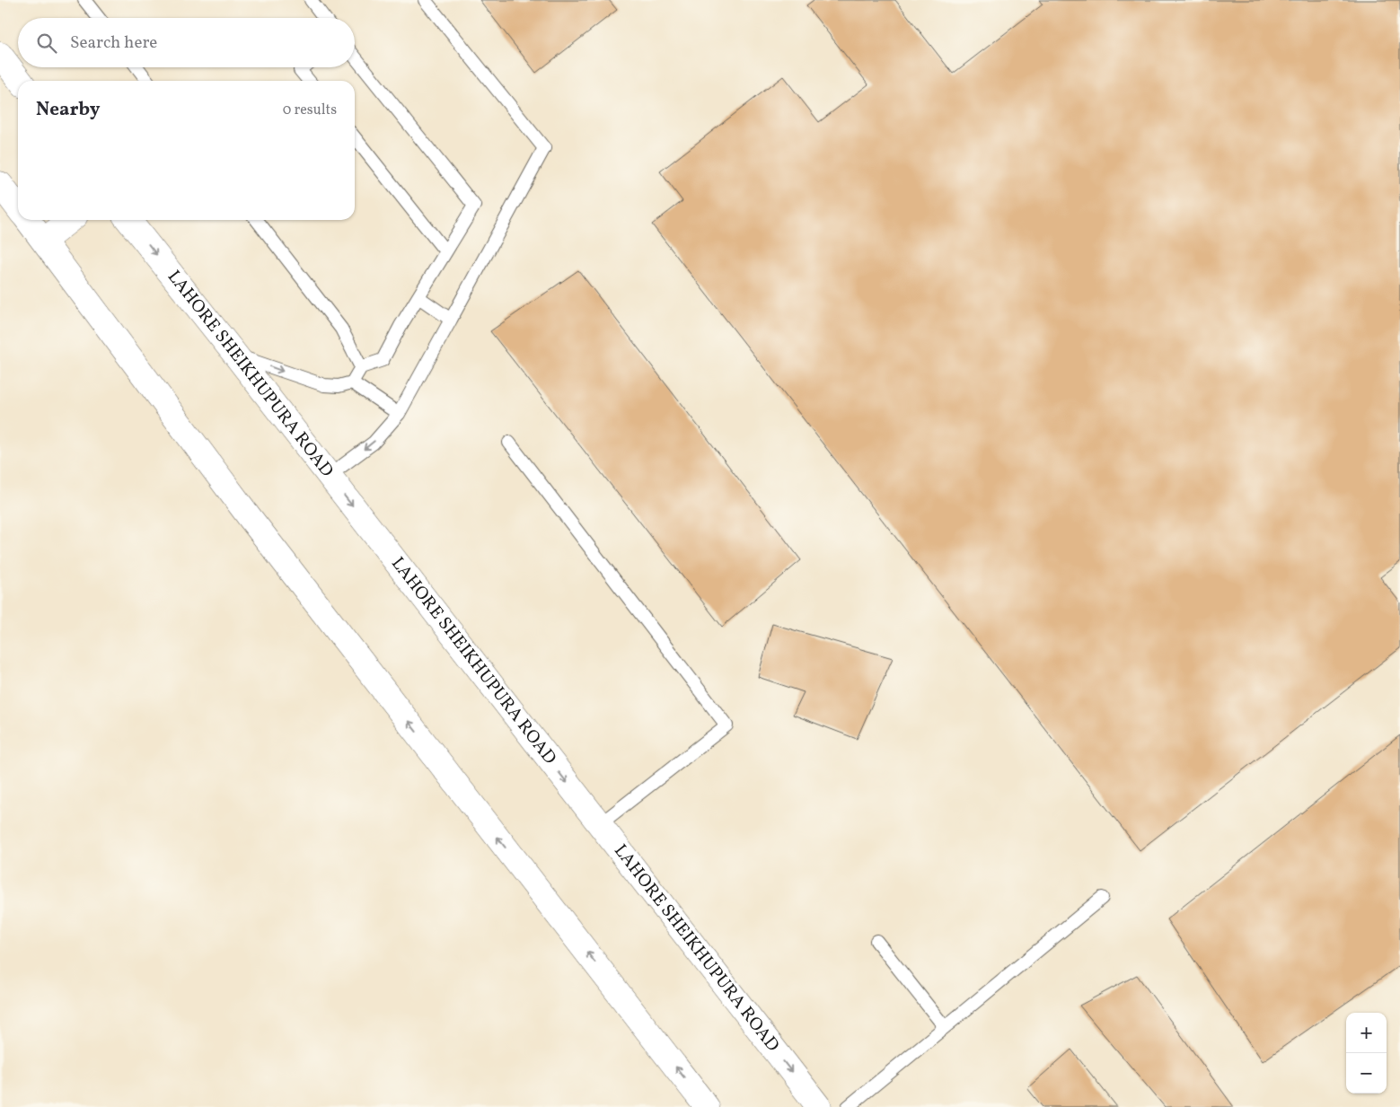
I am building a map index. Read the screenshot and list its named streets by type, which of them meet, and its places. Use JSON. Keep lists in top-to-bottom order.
{
  "streets": {
    "highway": ["LAHORE SHEIKHUPURA ROAD"]
  },
  "page": {
    "search": "Search here",
    "heading": ["Nearby", "0 results"],
    "map_buttons": ["+", "−"]
  }
}
